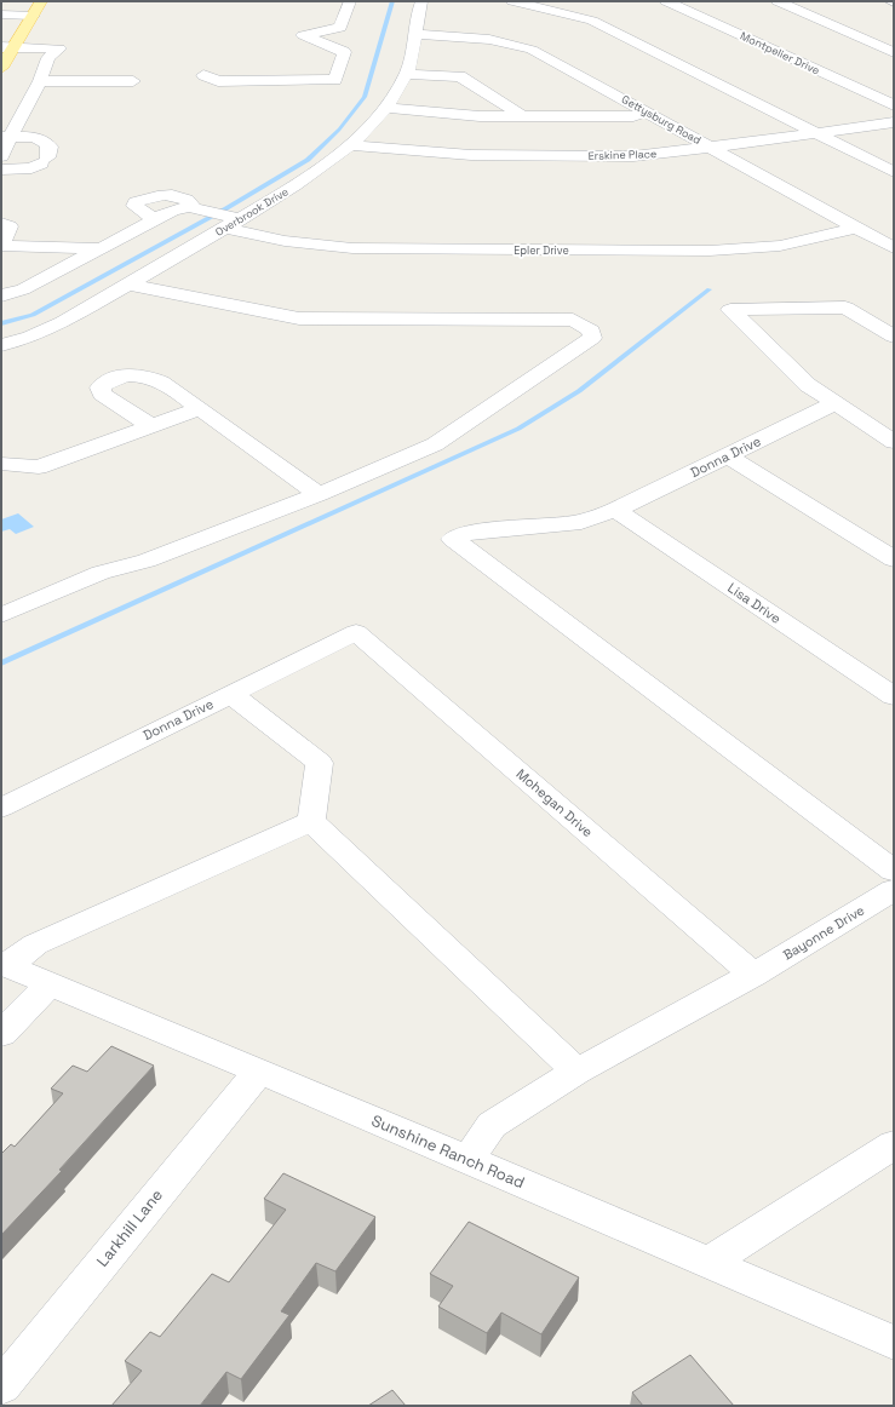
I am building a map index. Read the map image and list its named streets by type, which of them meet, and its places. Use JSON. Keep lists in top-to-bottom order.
{
  "streets": {
    "street": [
      "Montpelier Drive",
      "Gettysburg Road",
      "Erskine Place",
      "Overbrook Drive",
      "Epler Drive",
      "Donna Drive",
      "Lisa Drive",
      "Mohegan Drive",
      "Bayonne Drive",
      "Sunshine Ranch Road",
      "Larkhill Lane"
    ]
  },
  "crossings": [
    ["Gettysburg Road", "Erskine Place"],
    ["Gettysburg Road", "Overbrook Drive"],
    ["Gettysburg Road", "Epler Drive"],
    ["Erskine Place", "Overbrook Drive"],
    ["Overbrook Drive", "Epler Drive"],
    ["Donna Drive", "Lisa Drive"],
    ["Donna Drive", "Mohegan Drive"],
    ["Mohegan Drive", "Bayonne Drive"],
    ["Bayonne Drive", "Sunshine Ranch Road"],
    ["Sunshine Ranch Road", "Larkhill Lane"]
  ]
}
